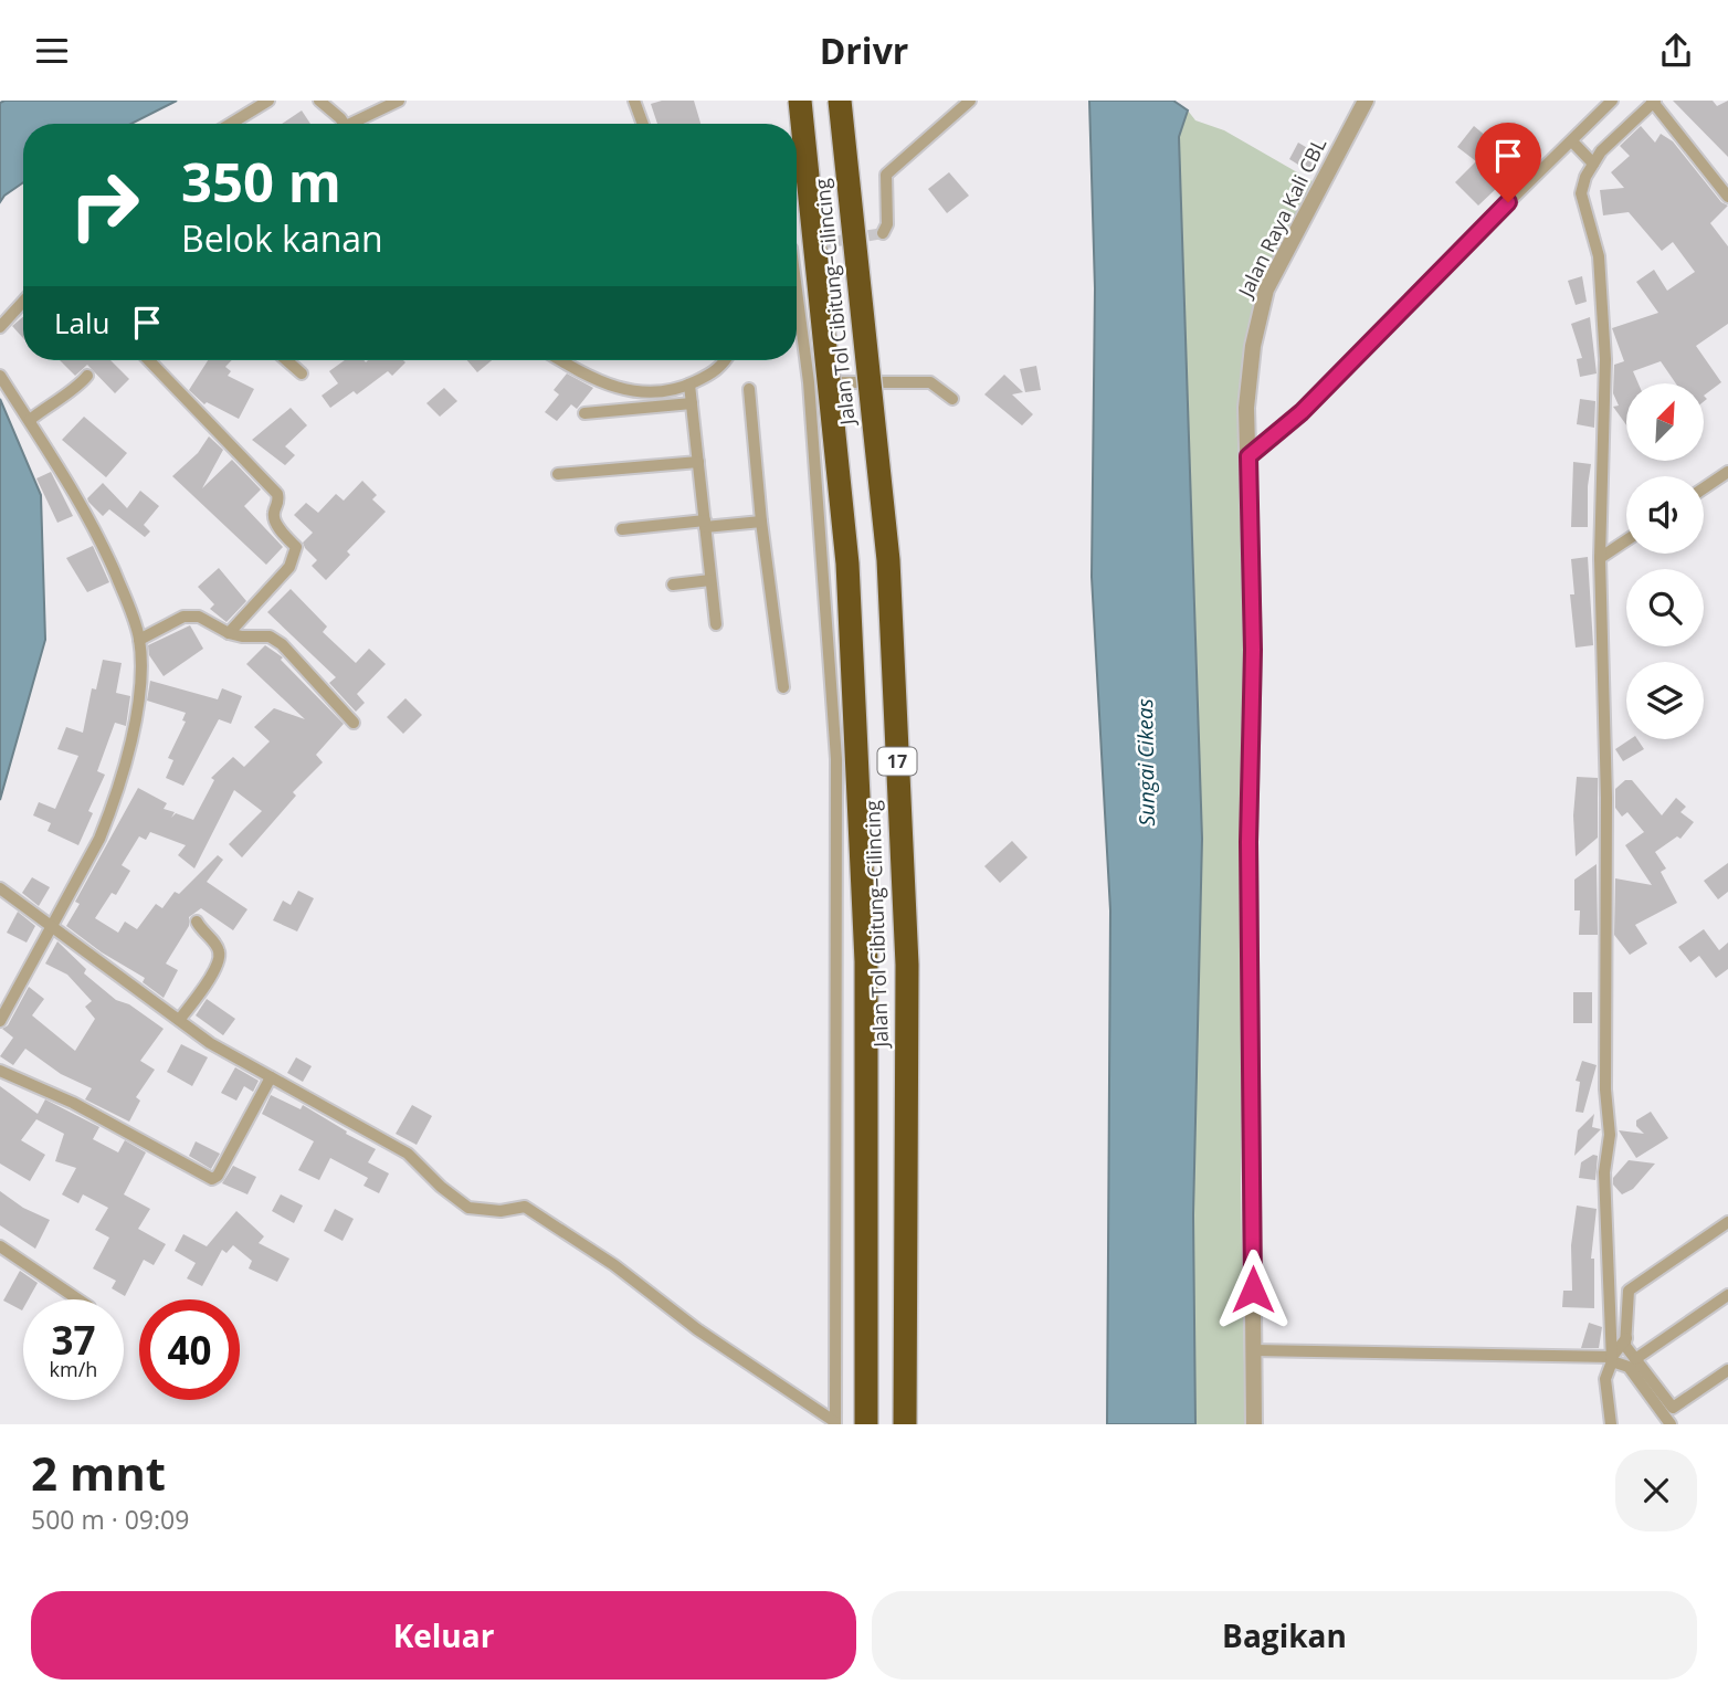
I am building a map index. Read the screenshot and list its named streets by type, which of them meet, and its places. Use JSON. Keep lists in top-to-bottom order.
{
  "streets": {
    "highway": ["Jalan Tol Cibitung–Cilincing", "17"],
    "street": ["Jalan Raya Kali CBL"]
  },
  "water": ["Sungai Cikeas"],
  "north": "top right",
  "page": {
    "header": "Drivr",
    "turn": ["350 m", "Belok kanan"],
    "then": "Lalu",
    "speed": "37 km/h",
    "limit": "40",
    "heading": ["2 mnt", "500 m · 09:09"],
    "buttons": ["Keluar", "Bagikan"]
  }
}
